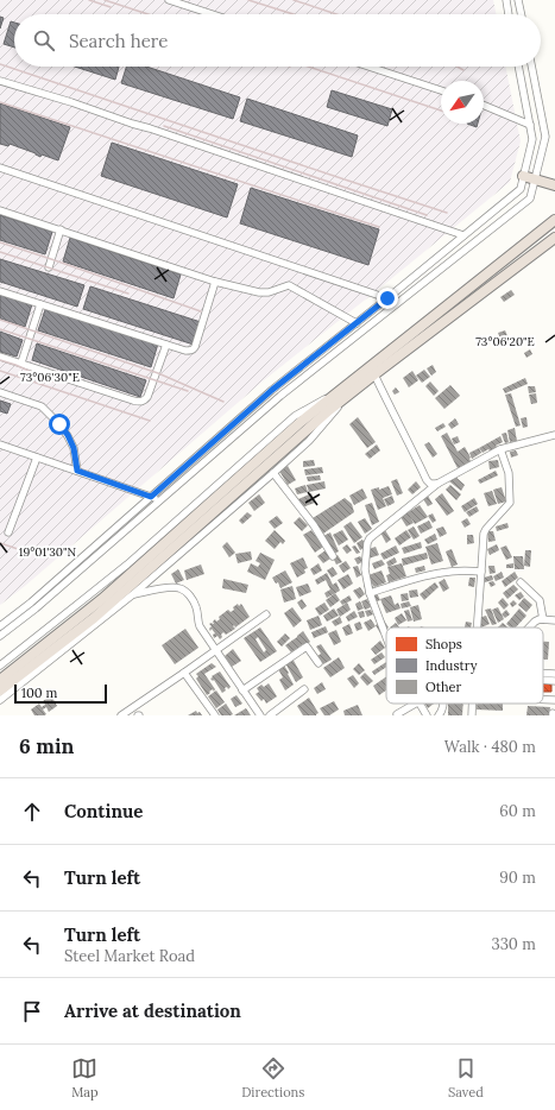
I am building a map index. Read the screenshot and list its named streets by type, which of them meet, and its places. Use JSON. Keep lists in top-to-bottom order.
{
  "legend": ["Shops", "Industry", "Other"],
  "scale_bar": "100 m",
  "north": "bottom left",
  "page": {
    "search": "Search here",
    "scale": "100 m",
    "heading": ["6 min", "Walk · 480 m"],
    "list": [
      ["Continue", "60 m"],
      ["Turn left", "90 m"],
      ["Turn left", "Steel Market Road", "330 m"],
      "Arrive at destination"
    ],
    "nav": ["Map", "Directions", "Saved"]
  },
  "coordinates": ["73°06'20\"E", "73°06'30\"E", "19°01'30\"N"]
}
